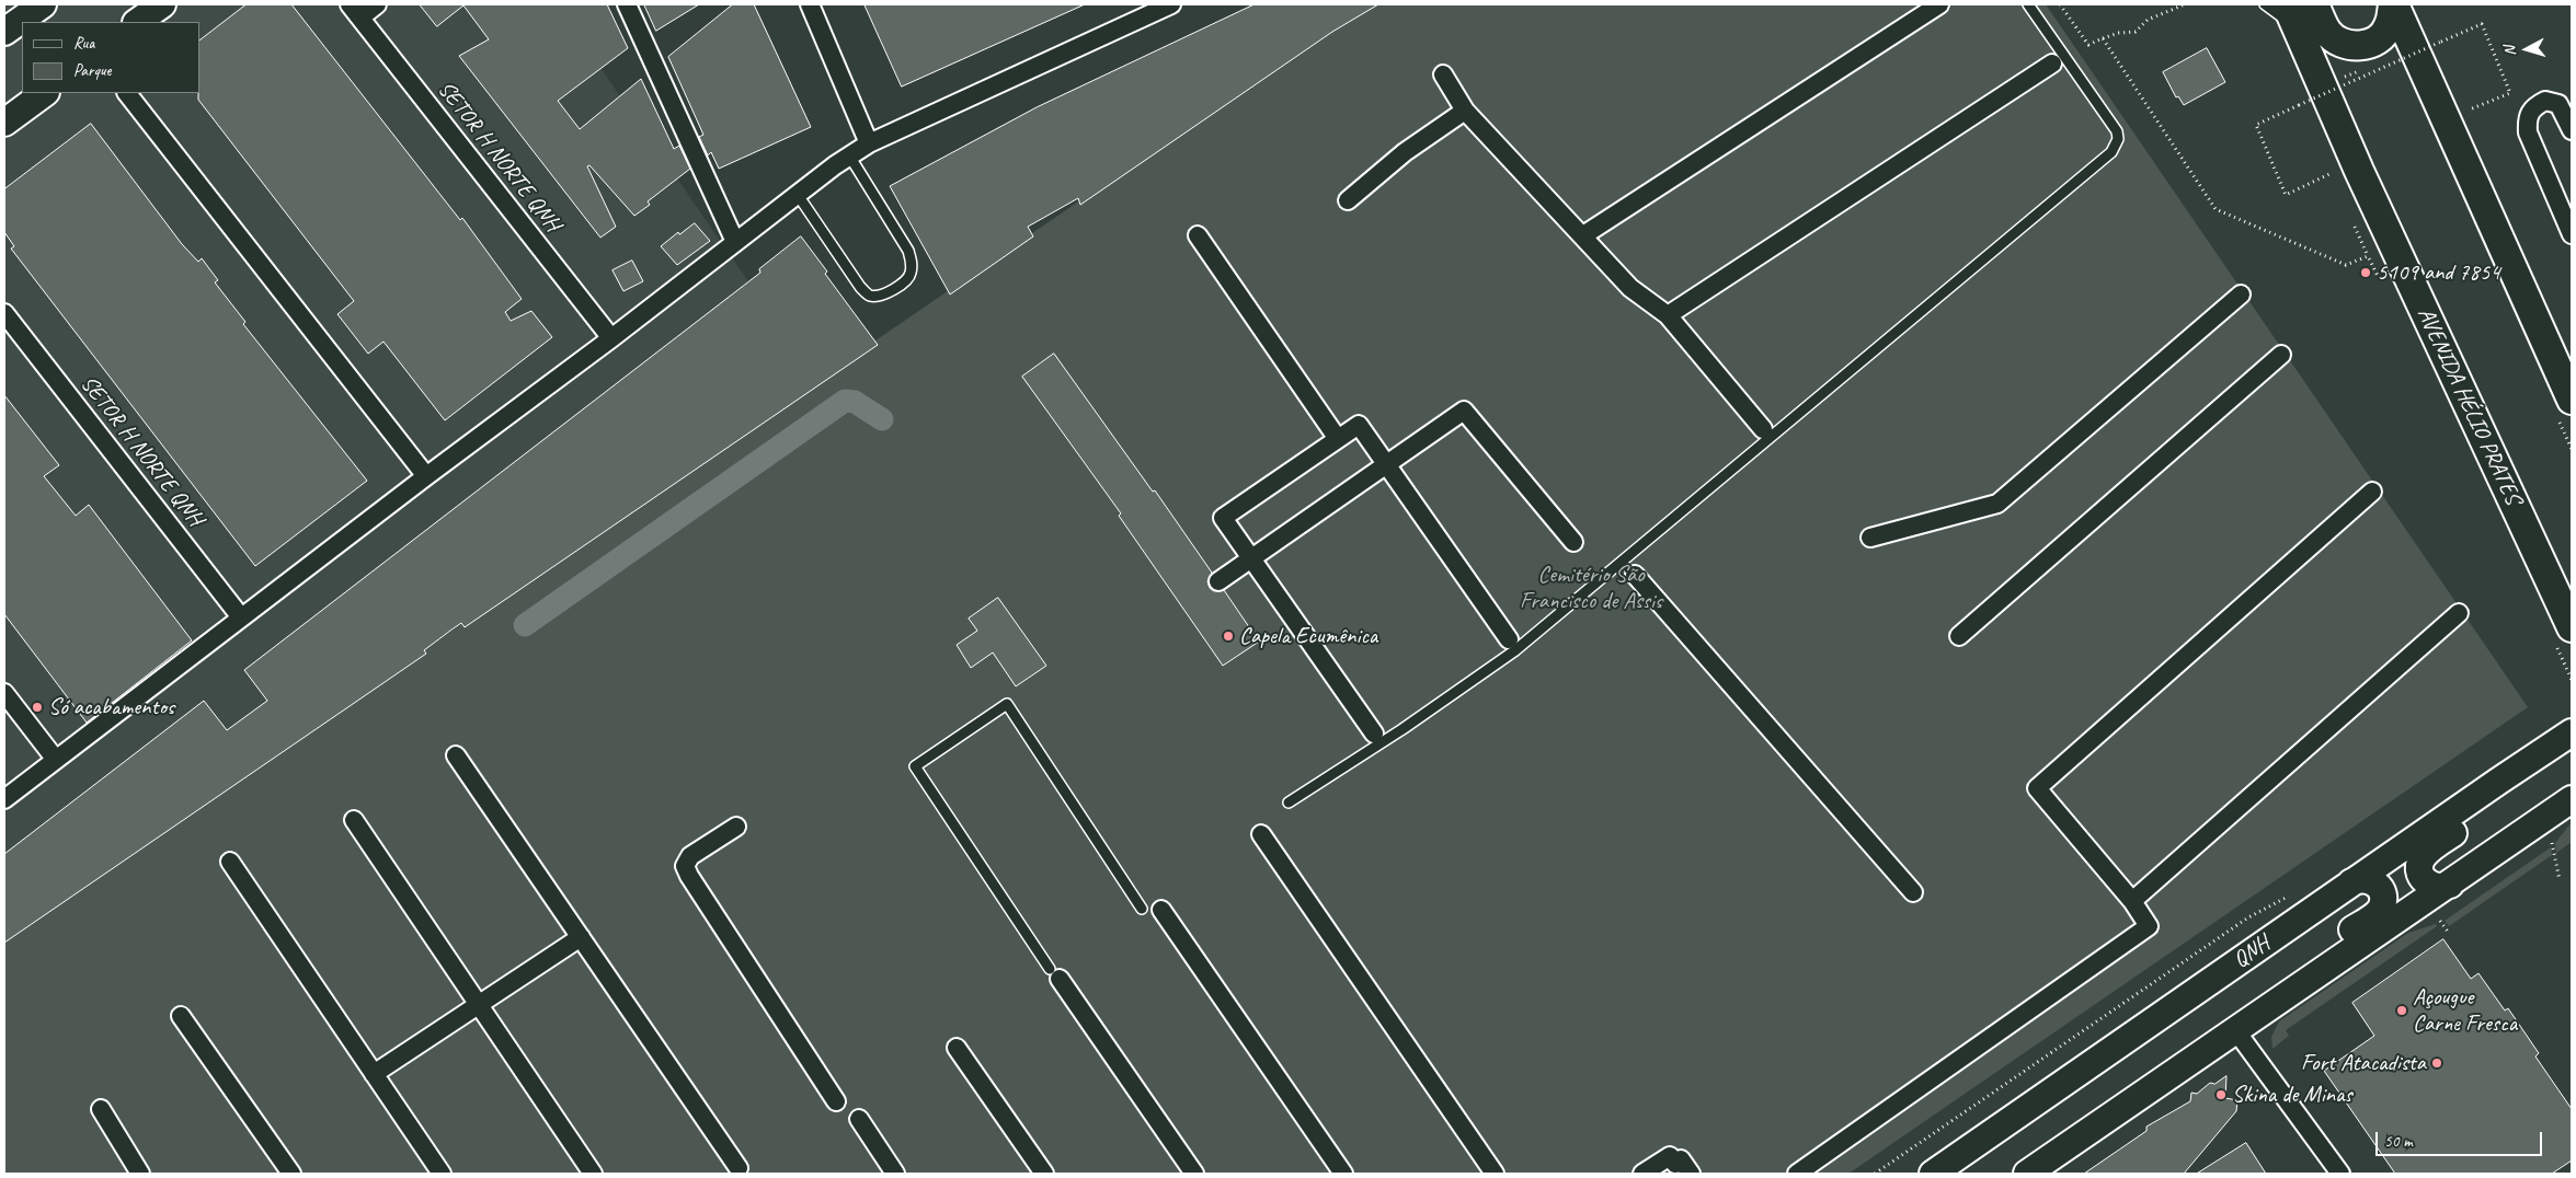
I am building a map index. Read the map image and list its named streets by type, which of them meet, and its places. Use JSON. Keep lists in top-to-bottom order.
{
  "streets": {
    "main road": ["AVENIDA HÉLIO PRATES"],
    "street": ["SETOR H NORTE QNH", "QNH"]
  },
  "parks": ["Cemitério São Francisco de Assis"],
  "places": [
    "5109 and 7854",
    "Capela Ecumênica",
    "Só acabamentos",
    "Açougue Carne Fresca",
    "Fort Atacadista",
    "Skina de Minas"
  ],
  "legend": ["Rua", "Parque"],
  "scale_bar": "50 m",
  "north": "left"
}
